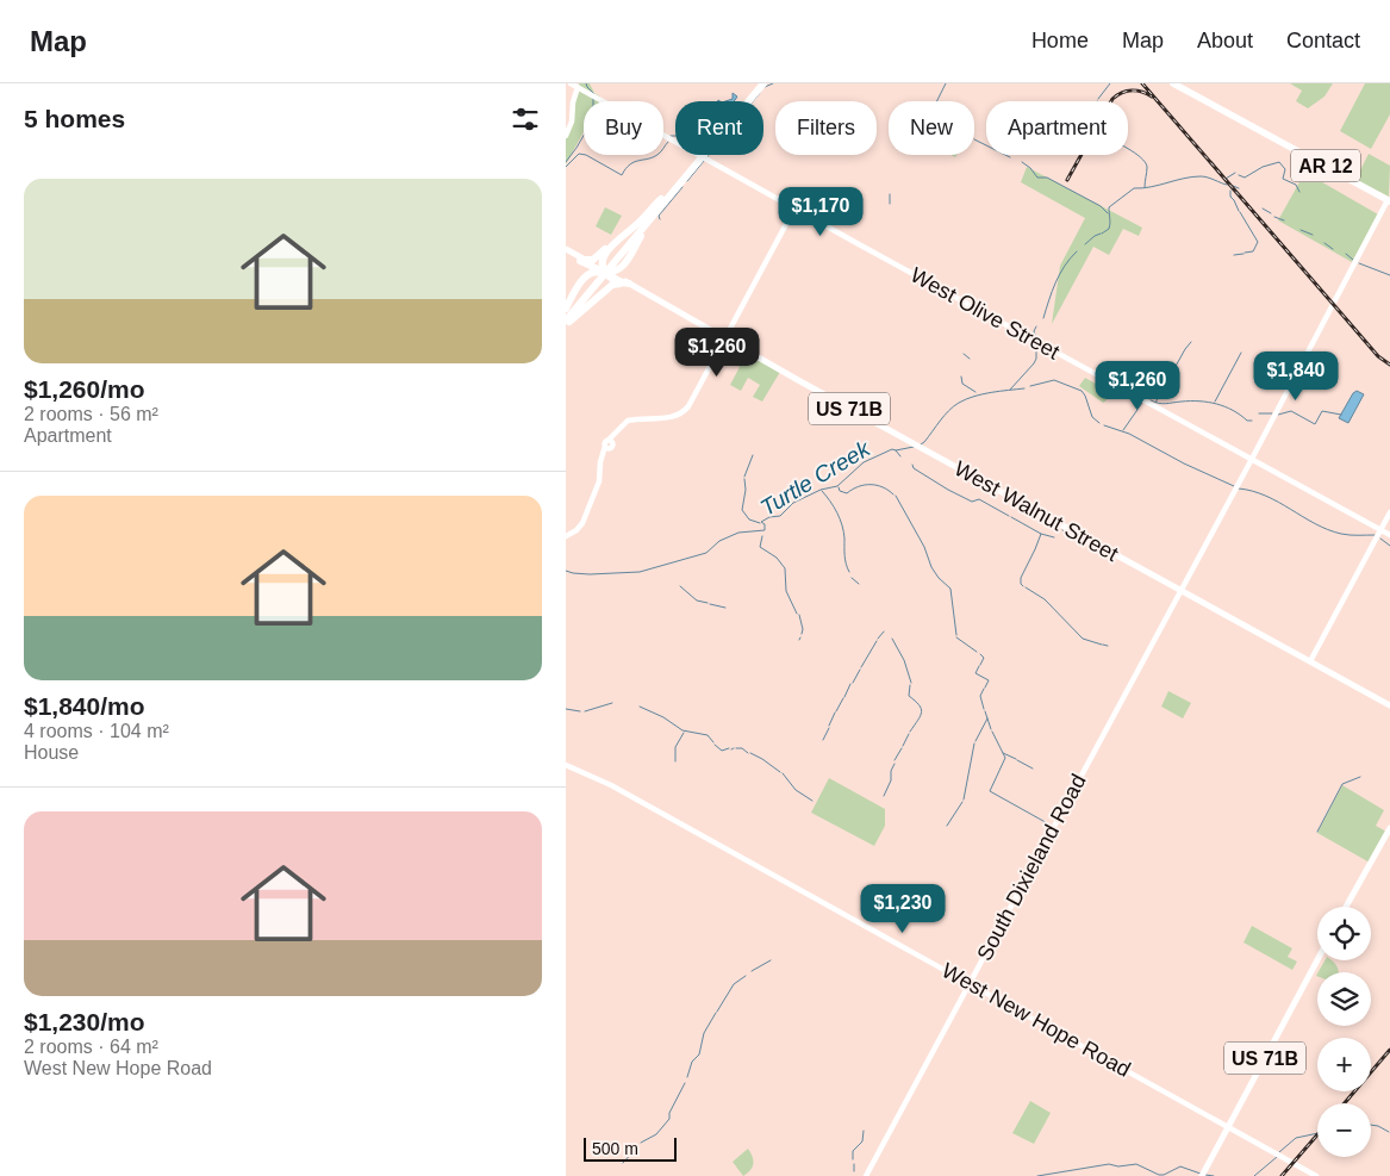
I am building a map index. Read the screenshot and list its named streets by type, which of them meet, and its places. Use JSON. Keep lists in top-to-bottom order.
{
  "streets": {
    "highway": ["AR 12"],
    "main road": [
      "West Olive Street",
      "US 71B",
      "West Walnut Street",
      "South Dixieland Road",
      "West New Hope Road"
    ]
  },
  "crossings": [
    ["AR 12", "South Dixieland Road"],
    ["West Olive Street", "South Dixieland Road"],
    ["US 71B", "West New Hope Road"],
    ["West Walnut Street", "South Dixieland Road"],
    ["South Dixieland Road", "West New Hope Road"]
  ],
  "water": ["Turtle Creek"],
  "scale_bar": "500 m",
  "page": {
    "header": "Map",
    "nav": [
      "Home",
      "Map",
      "About",
      "Contact"
    ],
    "heading": "5 homes",
    "chip": [
      "Buy",
      "Rent",
      "Filters",
      "New",
      "Apartment"
    ],
    "list": [
      {
        "name": "$1,260/mo",
        "note": "2 rooms · 56 m² · Apartment"
      },
      {
        "name": "$1,840/mo",
        "note": "4 rooms · 104 m² · House"
      },
      {
        "name": "$1,230/mo",
        "note": "2 rooms · 64 m² · West New Hope Road"
      }
    ],
    "price": [
      "$1,170",
      "$1,260",
      "$1,840",
      "$1,260",
      "$1,230"
    ],
    "map_buttons": ["+", "−"],
    "scale": "500 m"
  }
}
